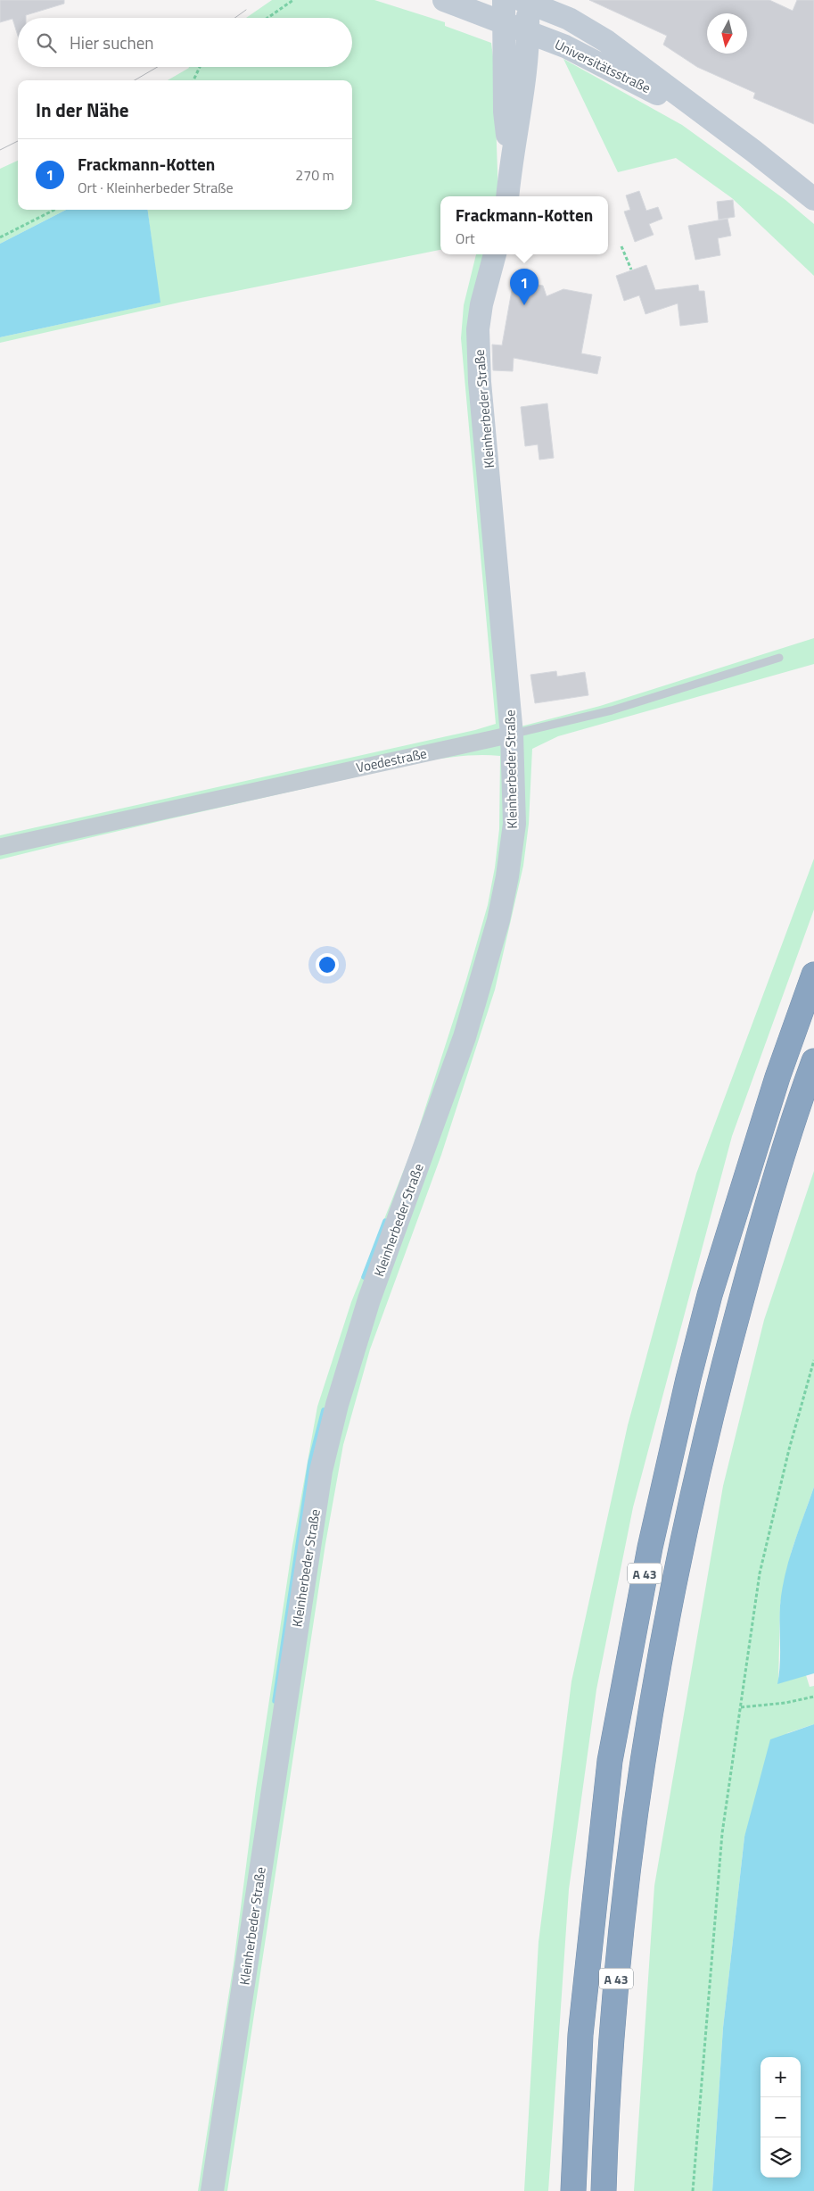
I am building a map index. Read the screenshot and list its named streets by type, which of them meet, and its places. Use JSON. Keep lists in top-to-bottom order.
{
  "streets": {
    "highway": ["A 43"],
    "street": ["Universitätsstraße", "Kleinherbeder Straße", "Voedestraße"]
  },
  "crossings": [
    ["Kleinherbeder Straße", "Voedestraße"]
  ],
  "north": "bottom",
  "page": {
    "search": "Hier suchen",
    "heading": "In der Nähe",
    "list": [
      {
        "mark": "1",
        "name": "Frackmann-Kotten",
        "note": "Ort · Kleinherbeder Straße",
        "value": "270 m"
      }
    ],
    "popup": ["Frackmann-Kotten", "Ort"],
    "pins": "1",
    "map_buttons": ["+", "−"]
  }
}
